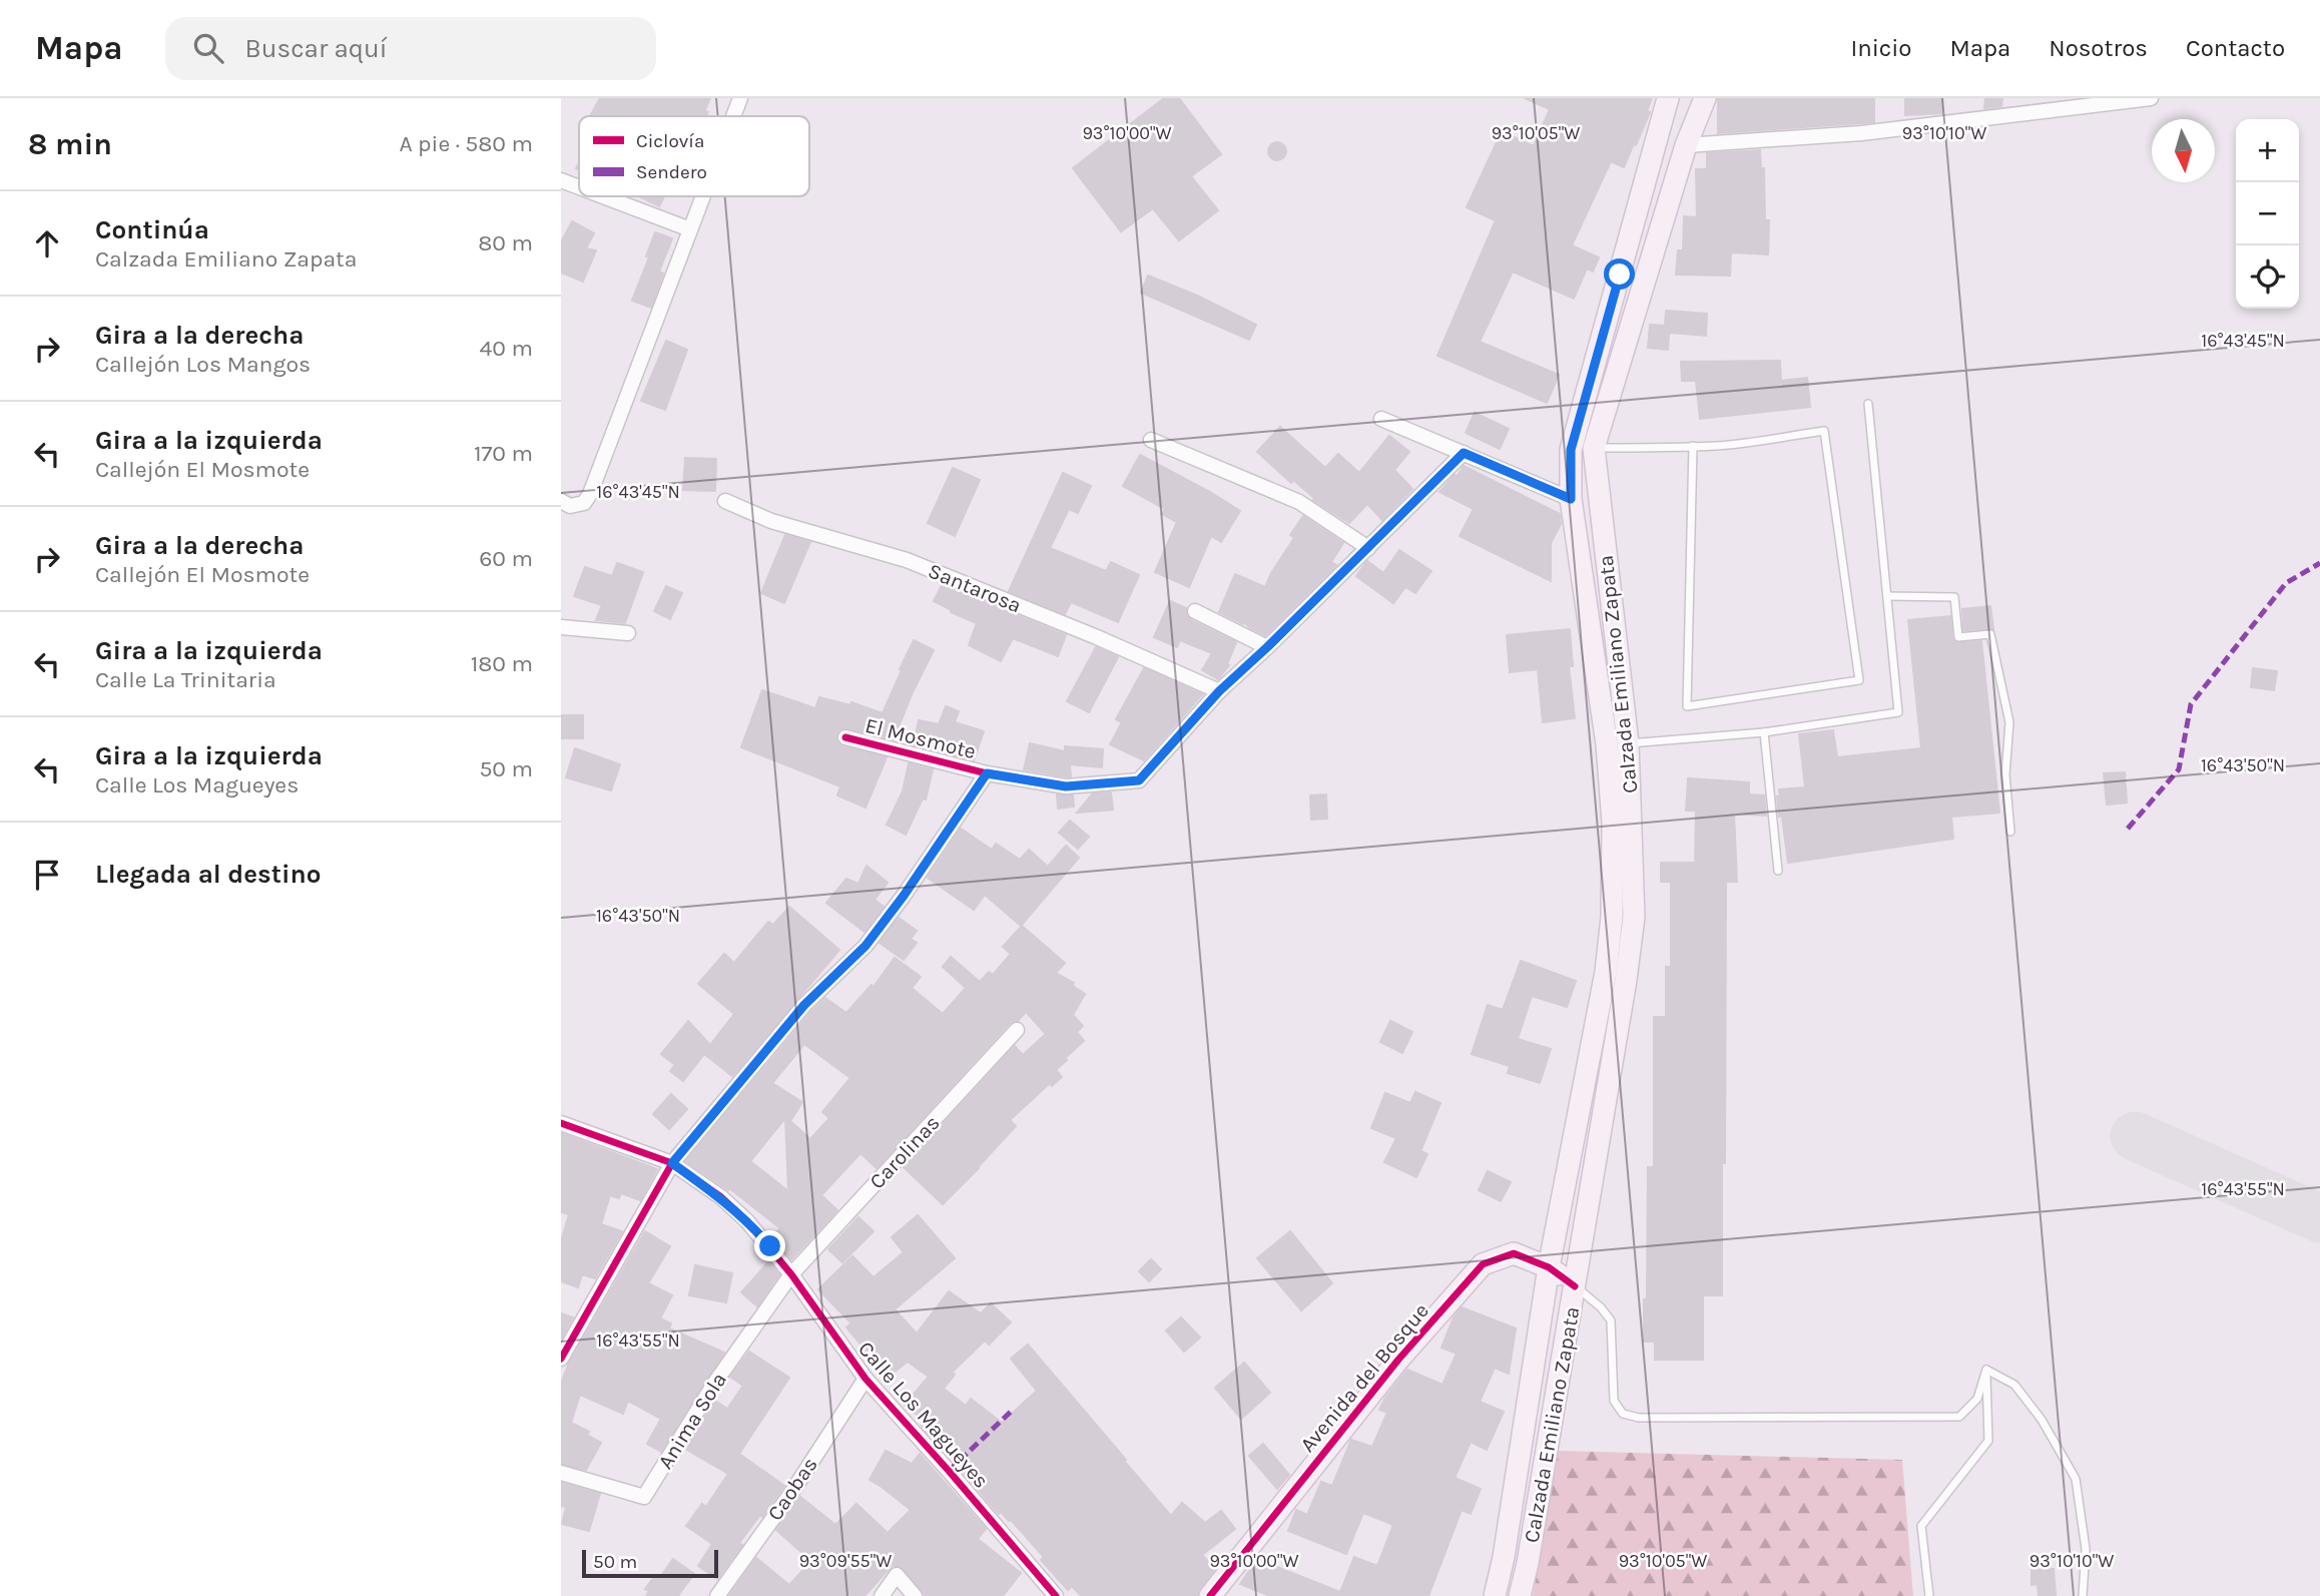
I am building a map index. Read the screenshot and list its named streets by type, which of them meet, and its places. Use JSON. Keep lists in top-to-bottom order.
{
  "streets": {
    "main road": ["Calzada Emiliano Zapata", "Avenida del Bosque"],
    "street": [
      "Santarosa",
      "El Mosmote",
      "Carolinas",
      "Calle Los Magueyes",
      "Anima Sola",
      "Caobas"
    ]
  },
  "crossings": [
    ["Santarosa", "El Mosmote"],
    ["Calzada Emiliano Zapata", "Avenida del Bosque"],
    ["Carolinas", "Calle Los Magueyes"],
    ["Carolinas", "Anima Sola"],
    ["Calle Los Magueyes", "Anima Sola"],
    ["Calle Los Magueyes", "Caobas"]
  ],
  "legend": ["Ciclovía", "Sendero"],
  "scale_bar": "50 m",
  "north": "bottom",
  "page": {
    "header": "Mapa",
    "search": "Buscar aquí",
    "nav": [
      "Inicio",
      "Mapa",
      "Nosotros",
      "Contacto"
    ],
    "heading": ["8 min", "A pie · 580 m"],
    "map_buttons": ["+", "−"],
    "list": [
      ["Continúa", "Calzada Emiliano Zapata", "80 m"],
      ["Gira a la derecha", "Callejón Los Mangos", "40 m"],
      ["Gira a la izquierda", "Callejón El Mosmote", "170 m"],
      ["Gira a la derecha", "Callejón El Mosmote", "60 m"],
      ["Gira a la izquierda", "Calle La Trinitaria", "180 m"],
      ["Gira a la izquierda", "Calle Los Magueyes", "50 m"],
      "Llegada al destino"
    ],
    "scale": "50 m"
  },
  "coordinates": [
    "93°10'00\"W",
    "93°10'05\"W",
    "93°10'10\"W",
    "16°43'45\"N",
    "16°43'50\"N",
    "16°43'55\"N",
    "93°09'55\"W"
  ]
}
